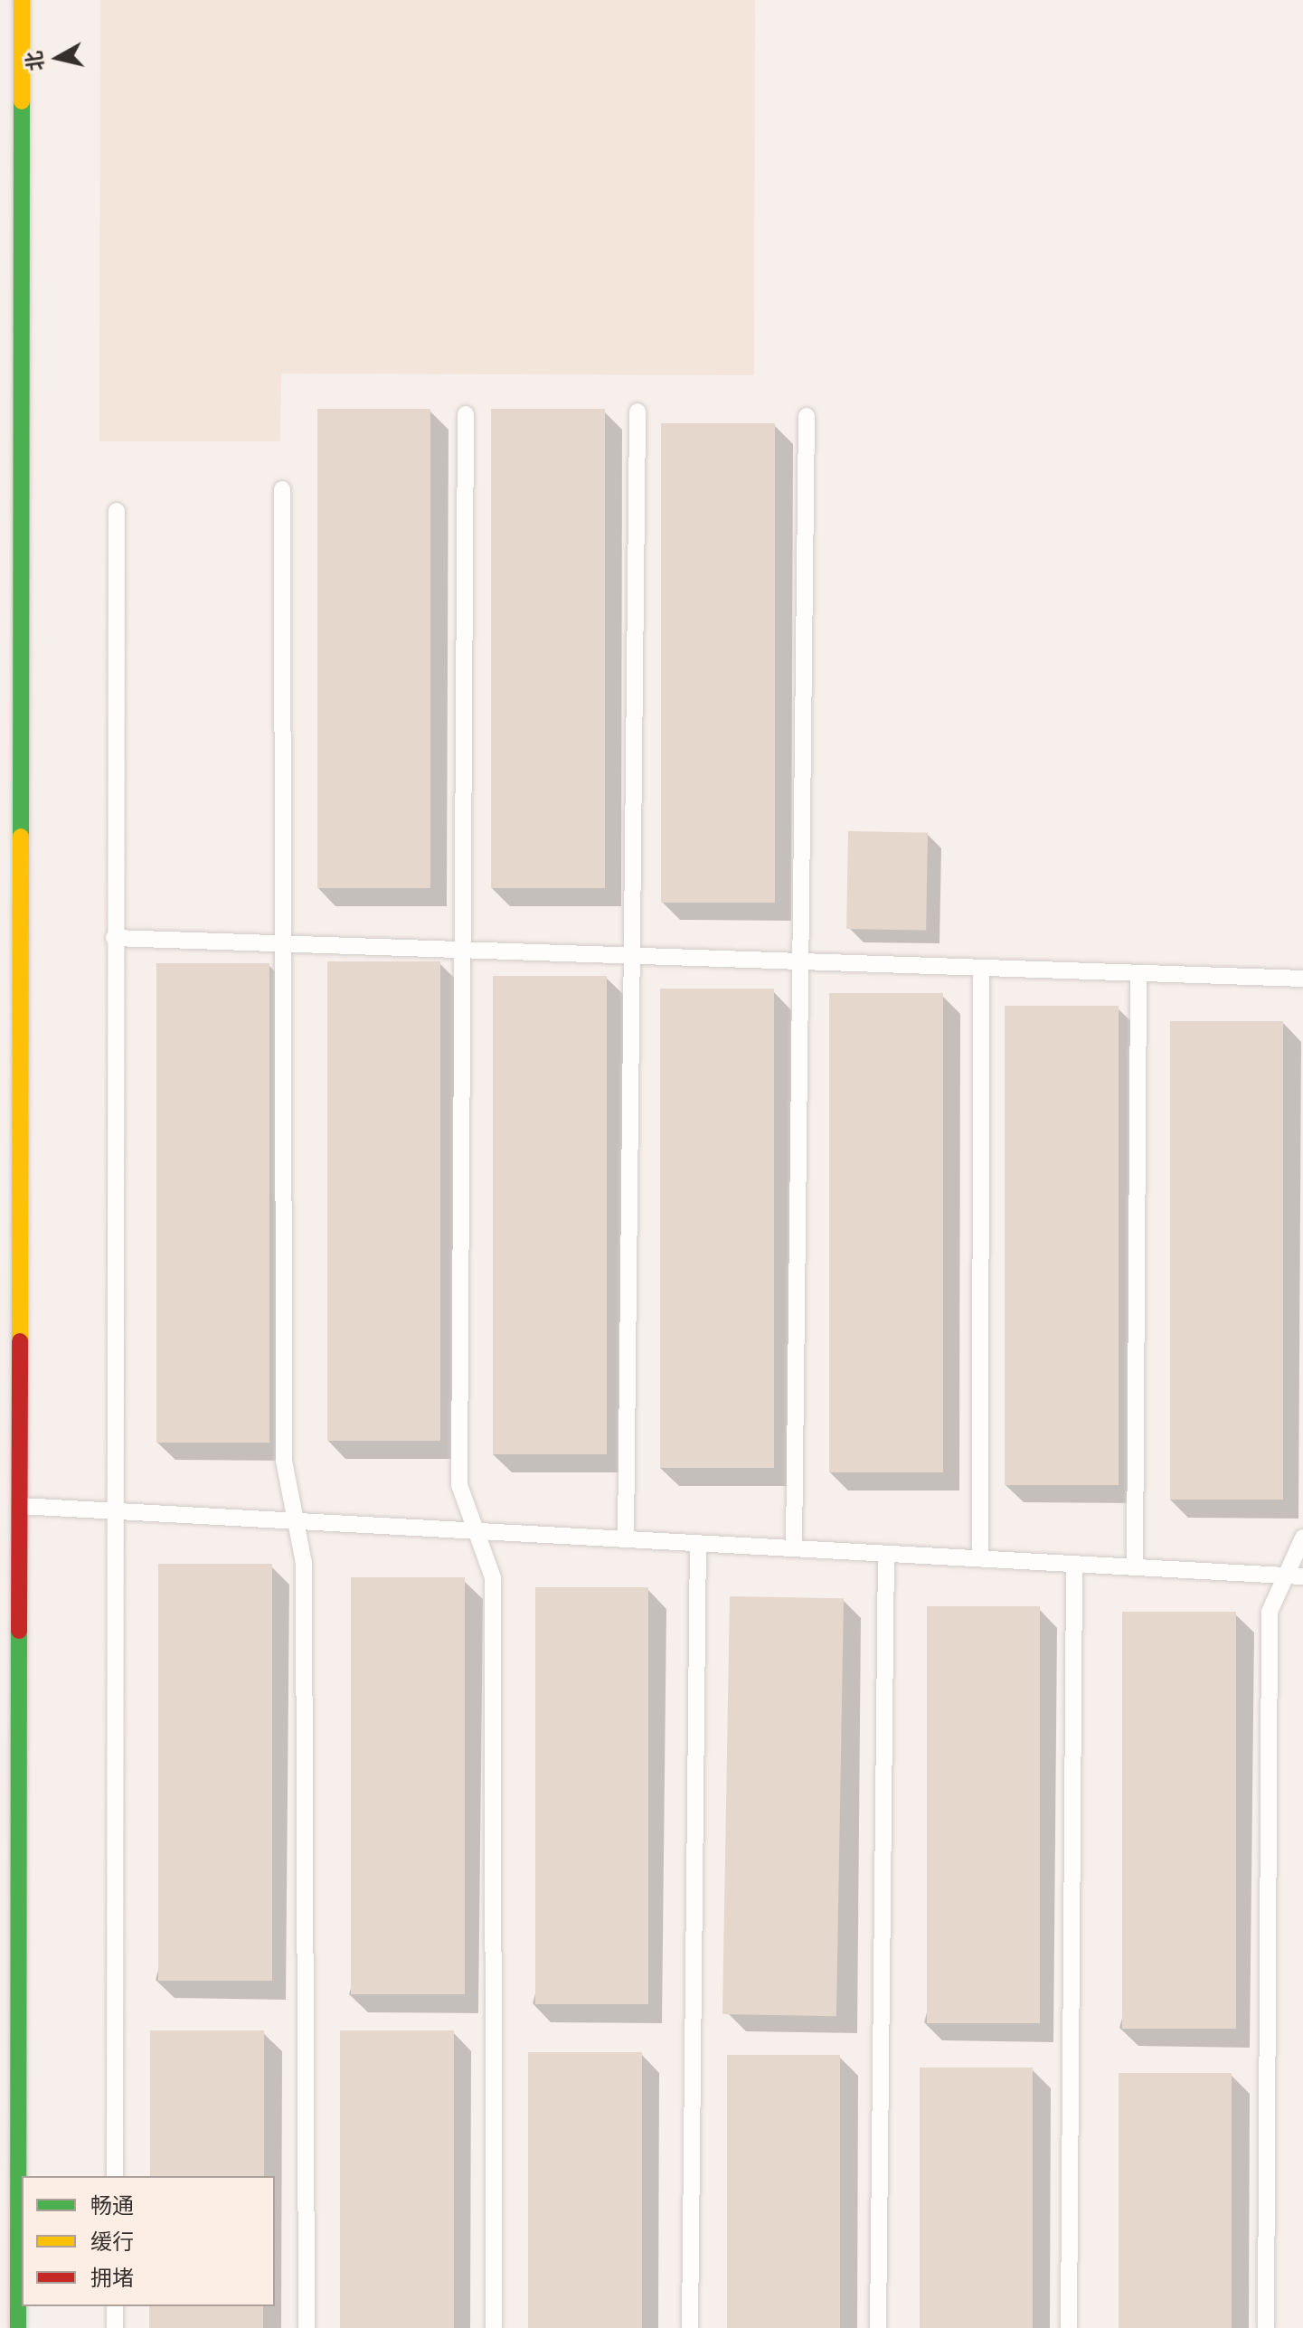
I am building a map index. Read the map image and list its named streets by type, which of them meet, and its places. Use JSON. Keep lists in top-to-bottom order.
{
  "legend": ["畅通", "缓行", "拥堵"],
  "north": "left"
}
